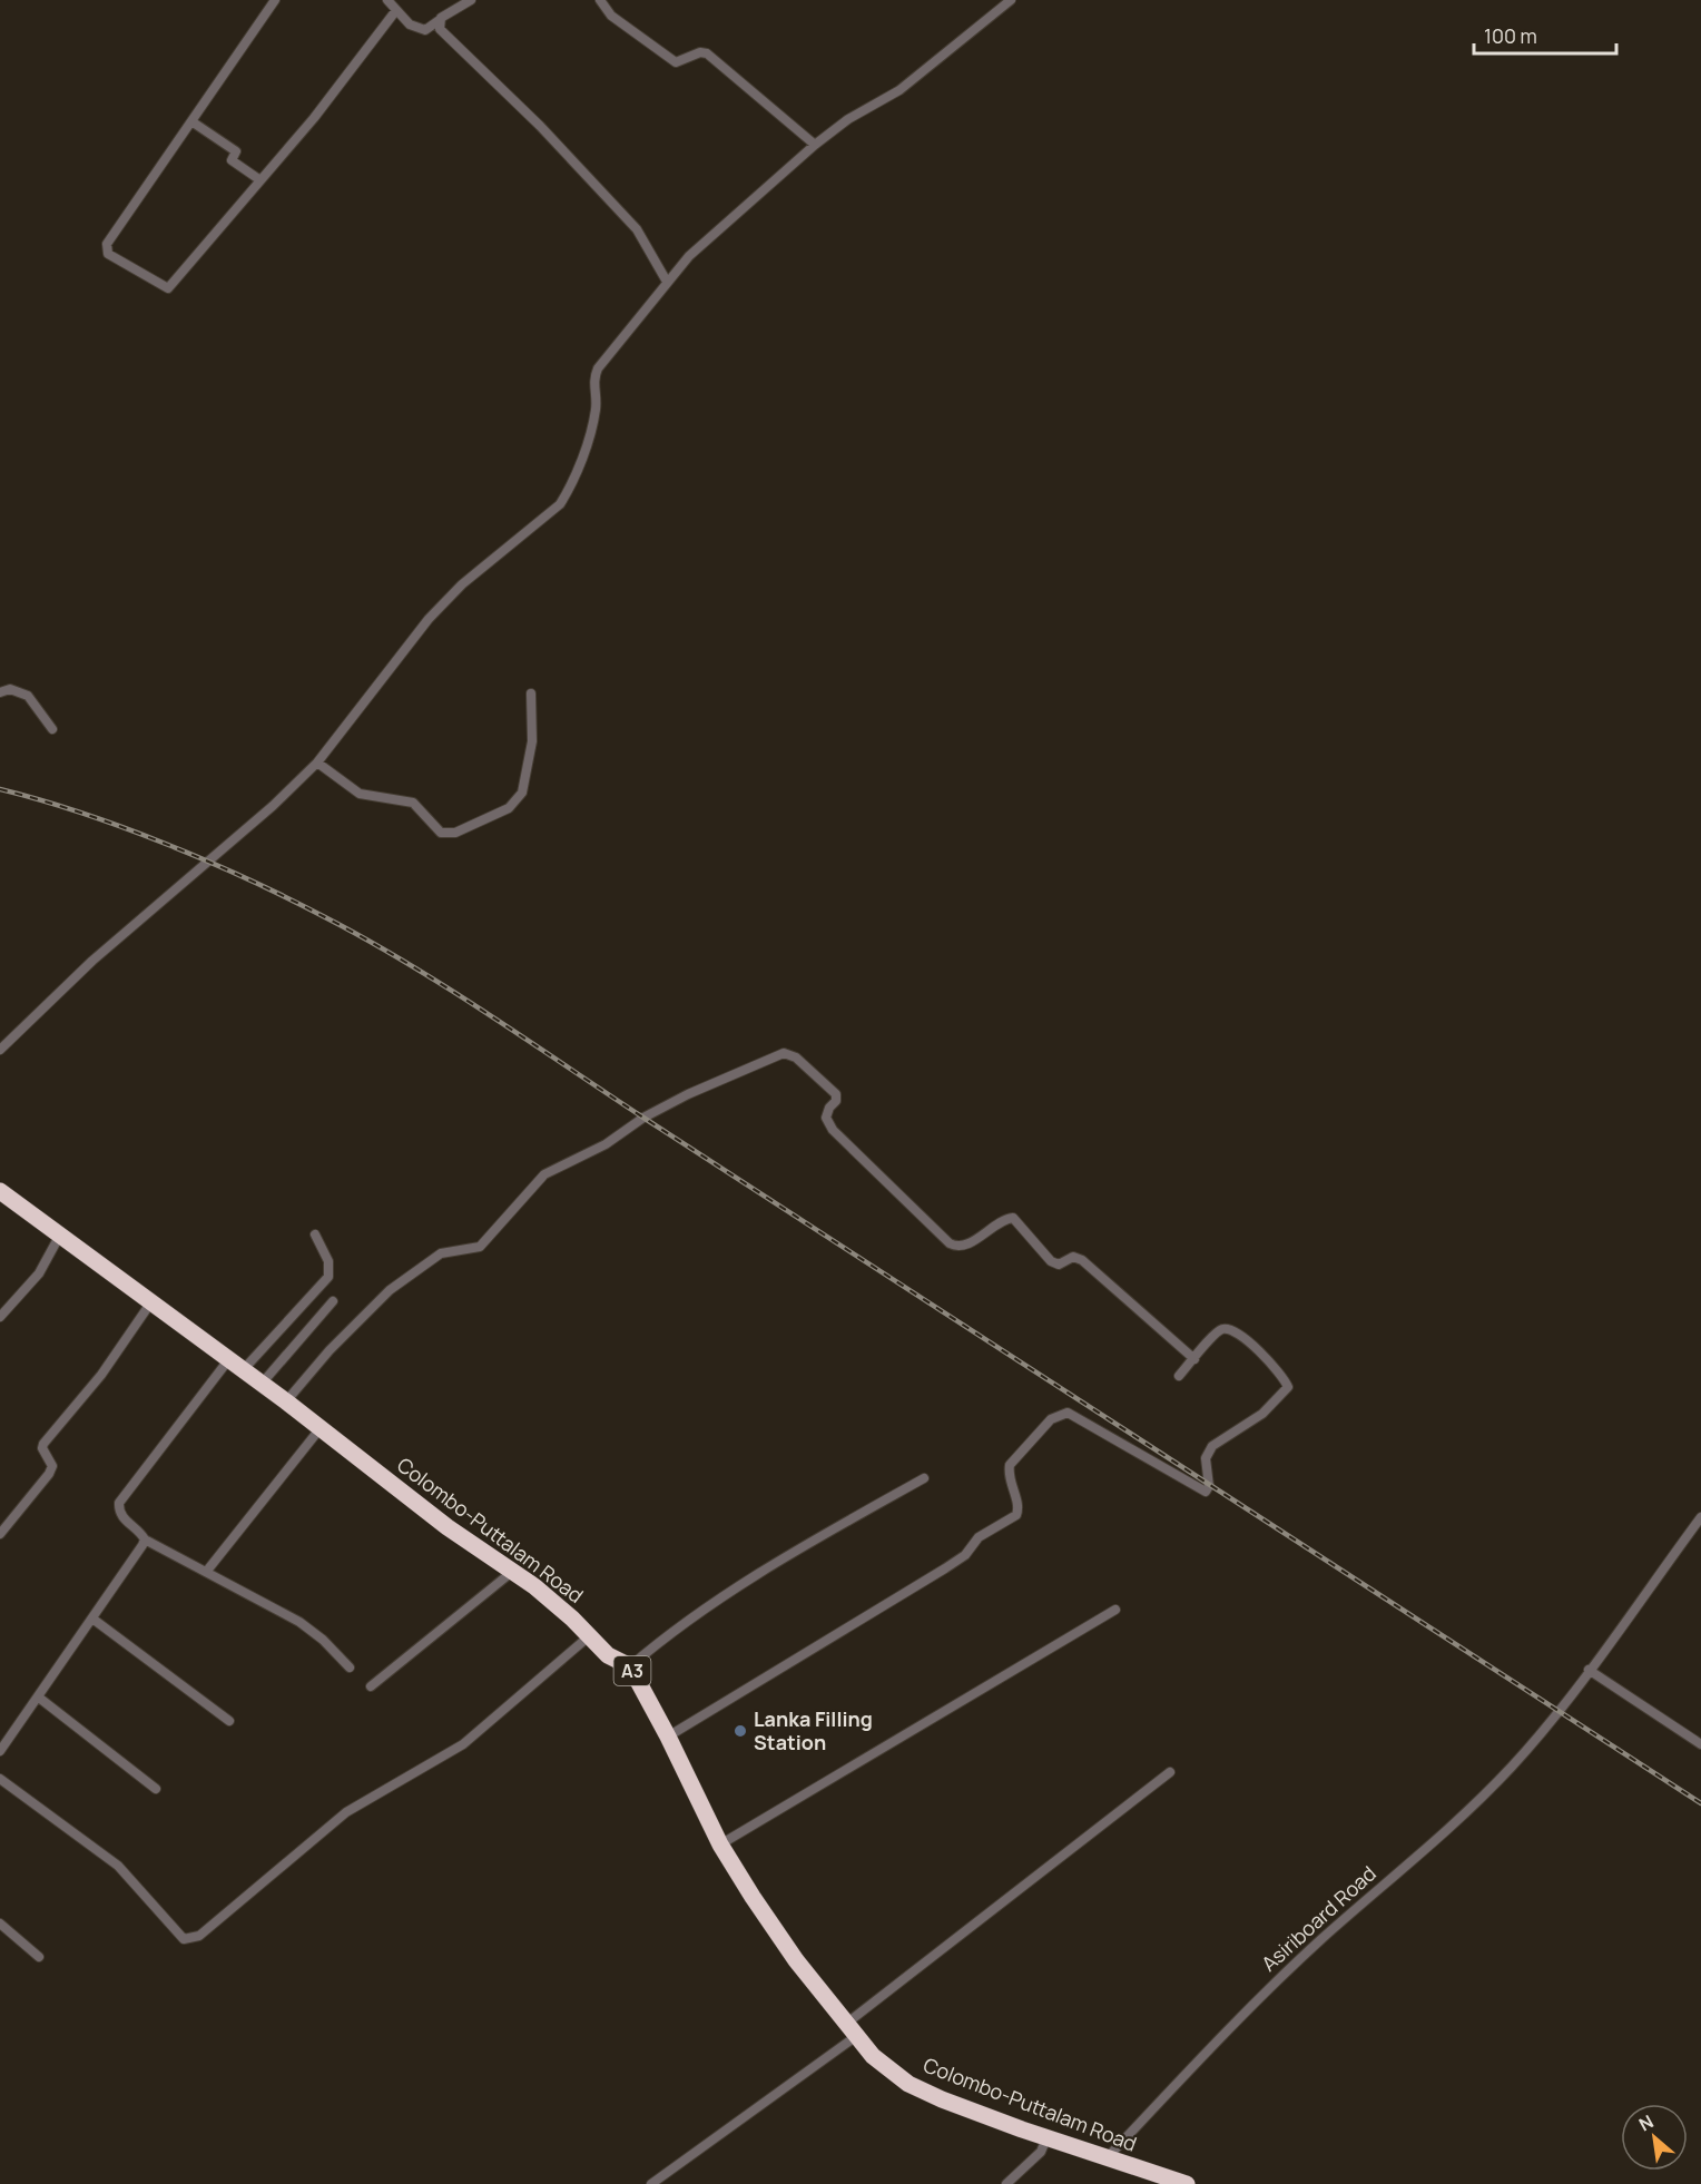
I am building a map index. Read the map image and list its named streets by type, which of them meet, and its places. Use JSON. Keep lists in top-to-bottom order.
{
  "streets": {
    "highway": ["Colombo-Puttalam Road", "A3"],
    "street": ["Asiriboard Road"]
  },
  "crossings": [
    ["Colombo-Puttalam Road", "Asiriboard Road"]
  ],
  "places": ["Lanka Filling Station"],
  "scale_bar": "100 m",
  "north": "top left"
}
